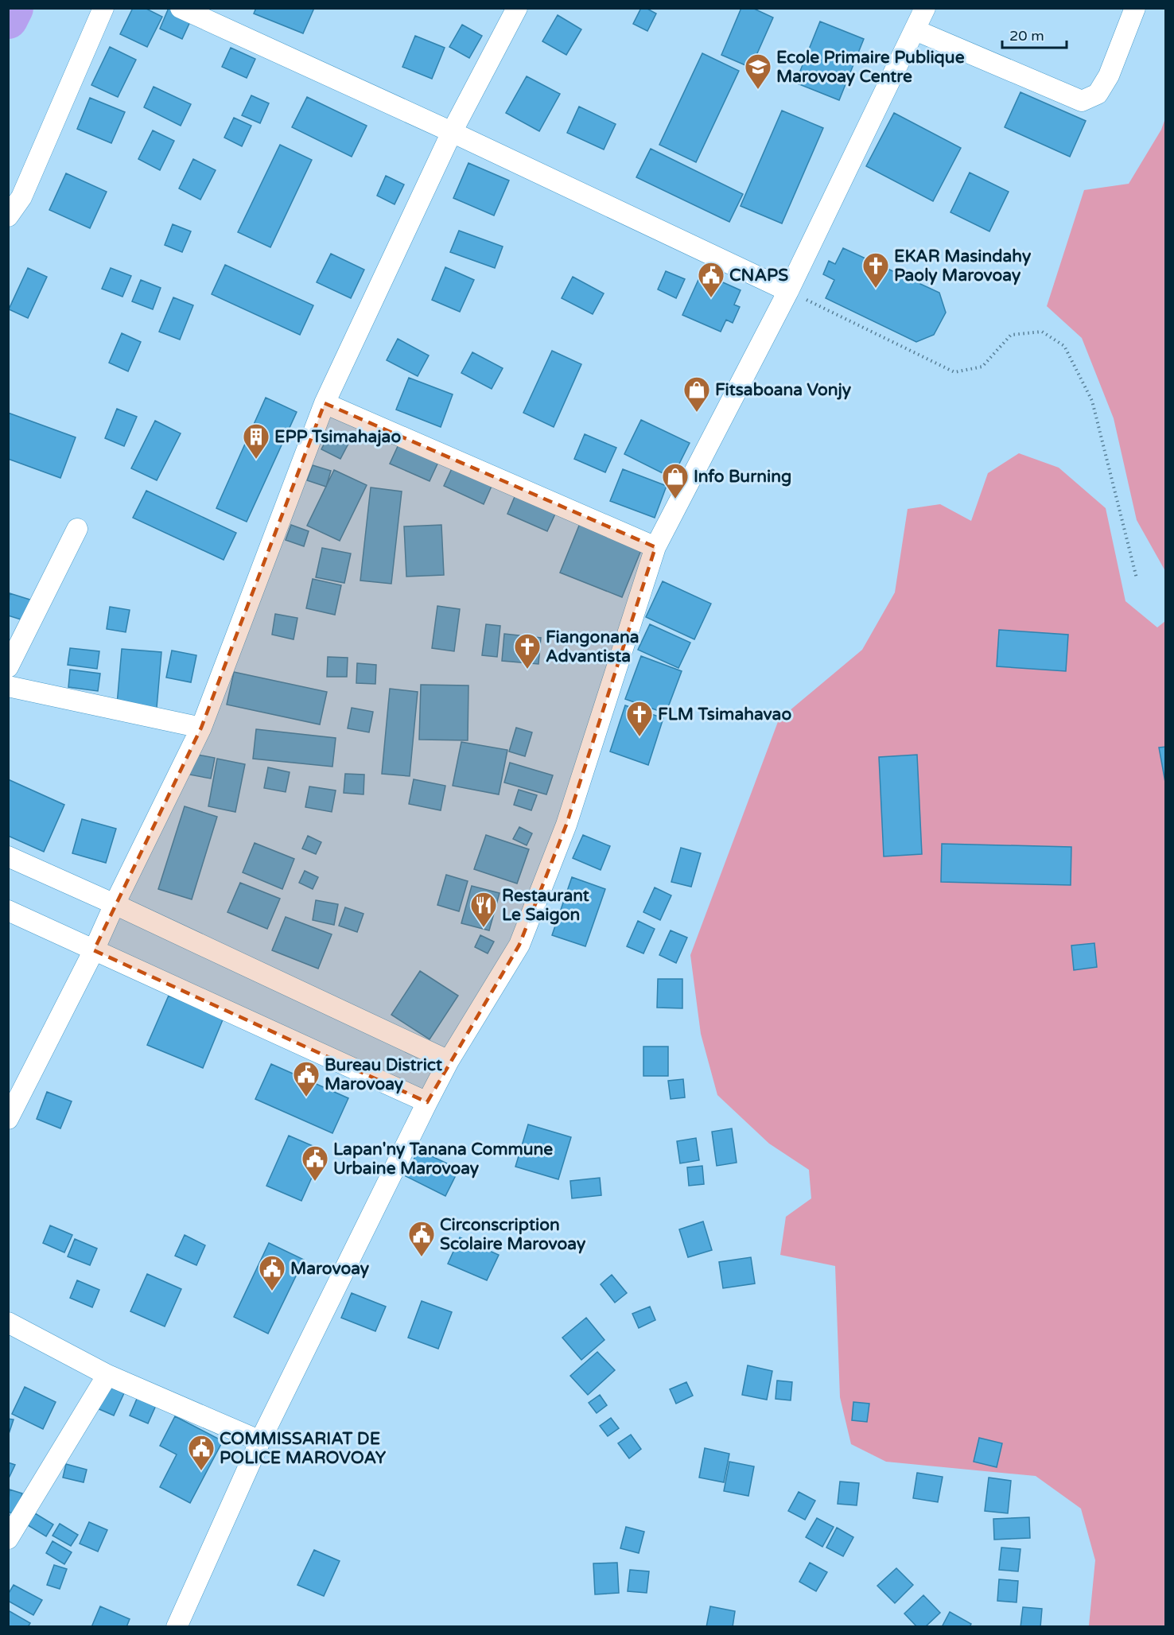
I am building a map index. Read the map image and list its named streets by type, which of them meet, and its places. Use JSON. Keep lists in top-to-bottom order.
{
  "places": {
    "school or university": ["Ecole Primaire Publique Marovoay Centre"],
    "church": ["EKAR Masindahy Paoly Marovoay", "Fiangonana Advantista", "FLM Tsimahavao"],
    "public building": [
      "CNAPS",
      "Bureau District Marovoay",
      "Lapan'ny Tanana Commune Urbaine Marovoay",
      "Circonscription Scolaire Marovoay",
      "Marovoay",
      "COMMISSARIAT DE POLICE MAROVOAY"
    ],
    "shop": ["Fitsaboana Vonjy", "Info Burning"],
    "building": ["EPP Tsimahajao"],
    "restaurant": ["Restaurant Le Saigon"]
  },
  "scale_bar": "20 m"
}
